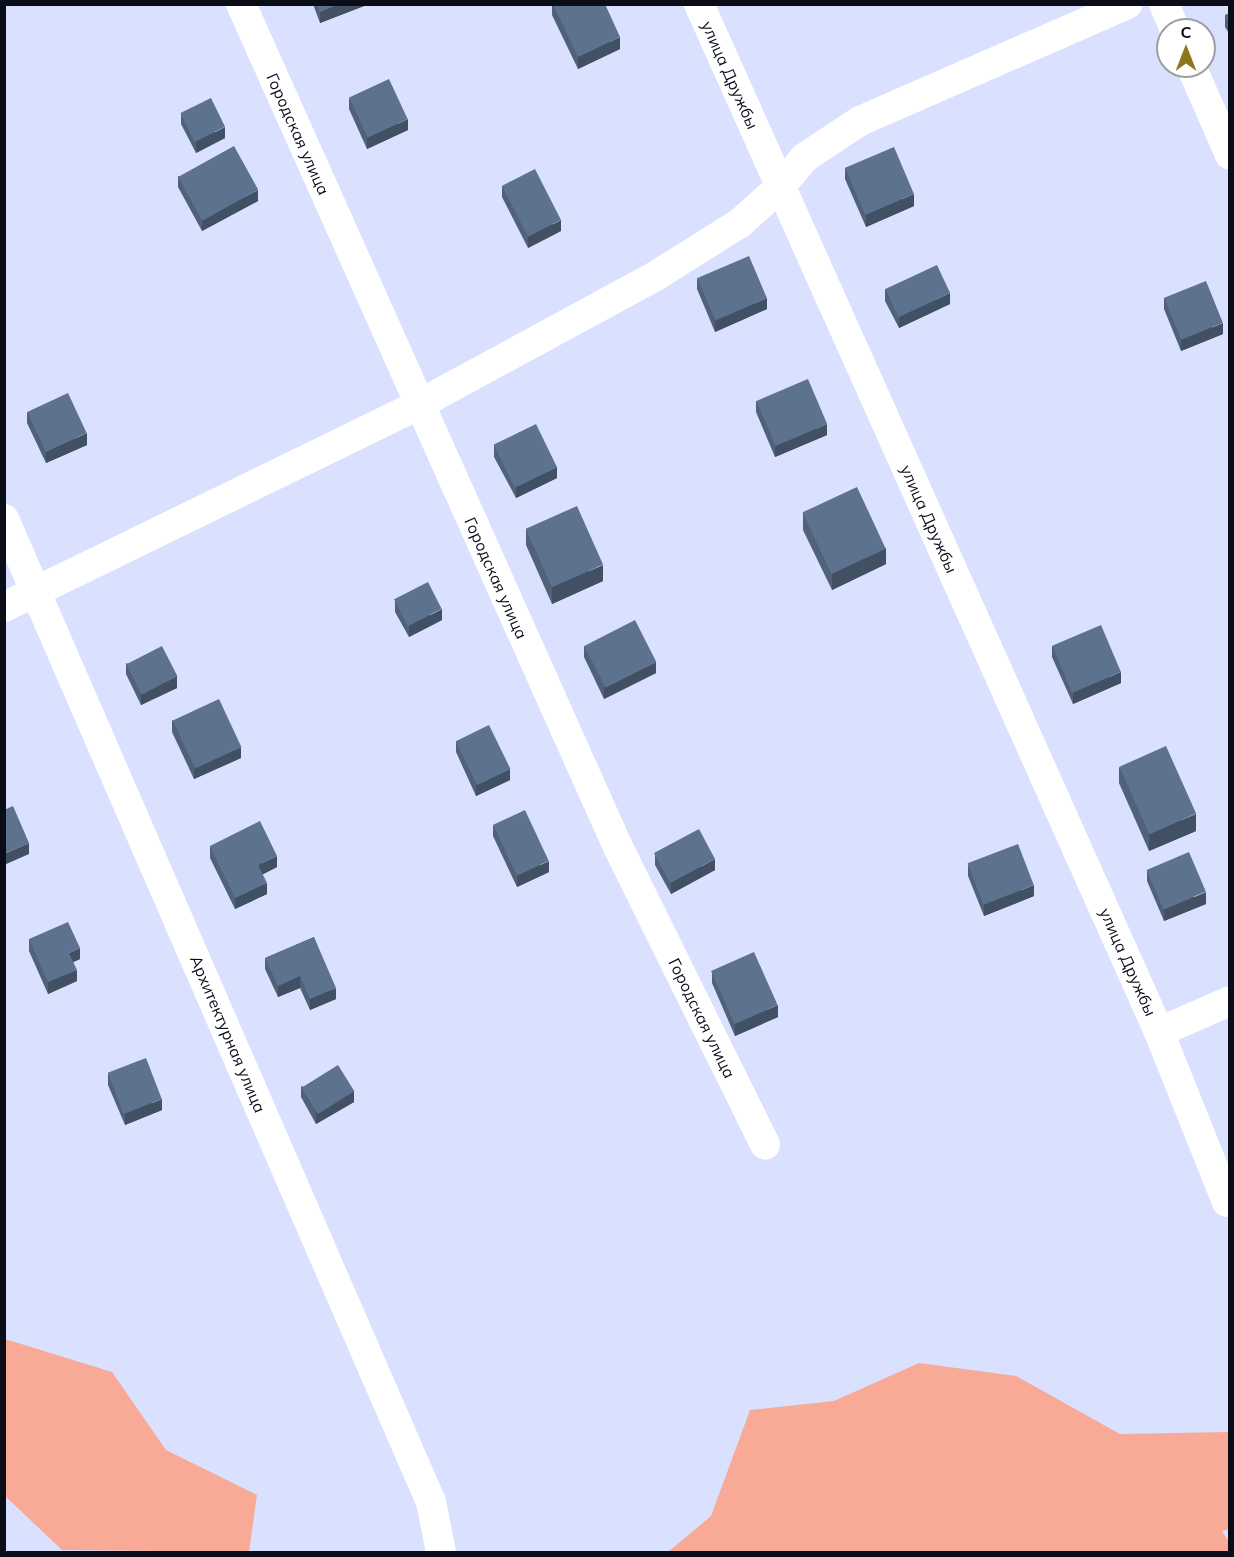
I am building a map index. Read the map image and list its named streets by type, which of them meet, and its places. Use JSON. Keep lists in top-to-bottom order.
{
  "streets": {
    "street": ["улица Дружбы", "Городская улица", "Архитектурная улица"]
  },
  "north": "top"
}
